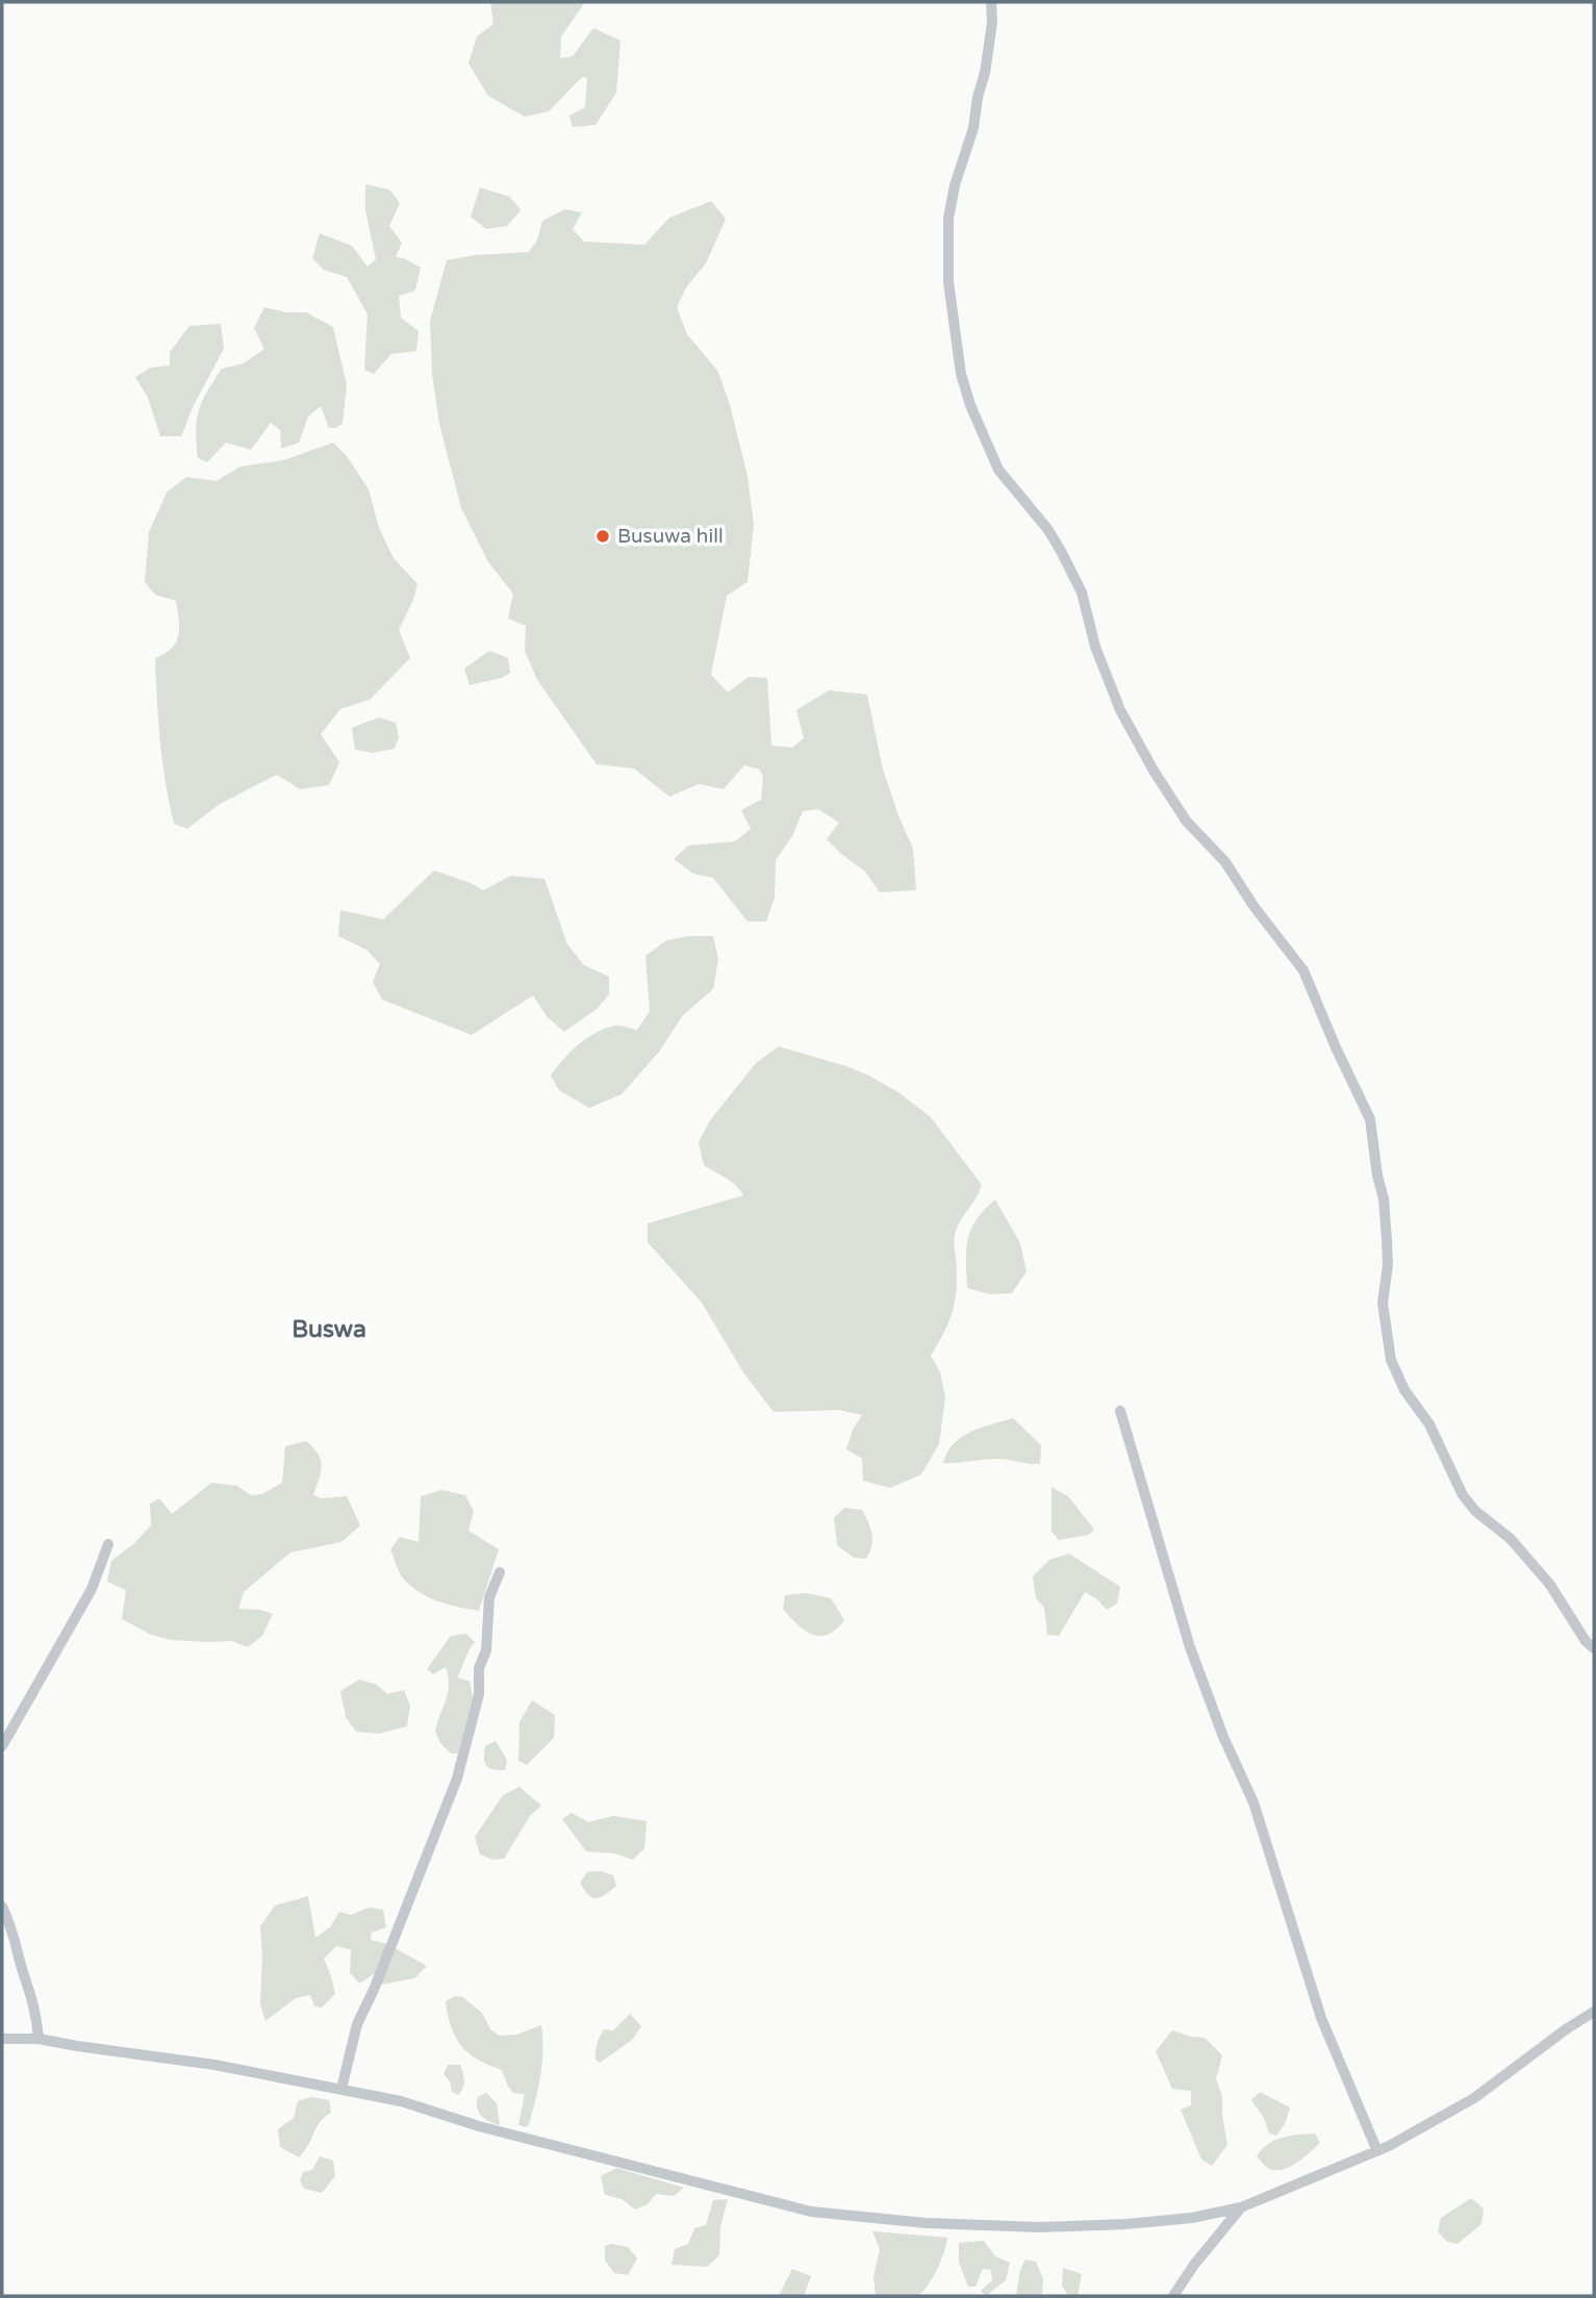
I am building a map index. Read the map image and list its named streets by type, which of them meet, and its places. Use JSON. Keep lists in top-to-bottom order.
{
  "districts": ["Buswa"],
  "places": ["Busuwa hill"]
}
